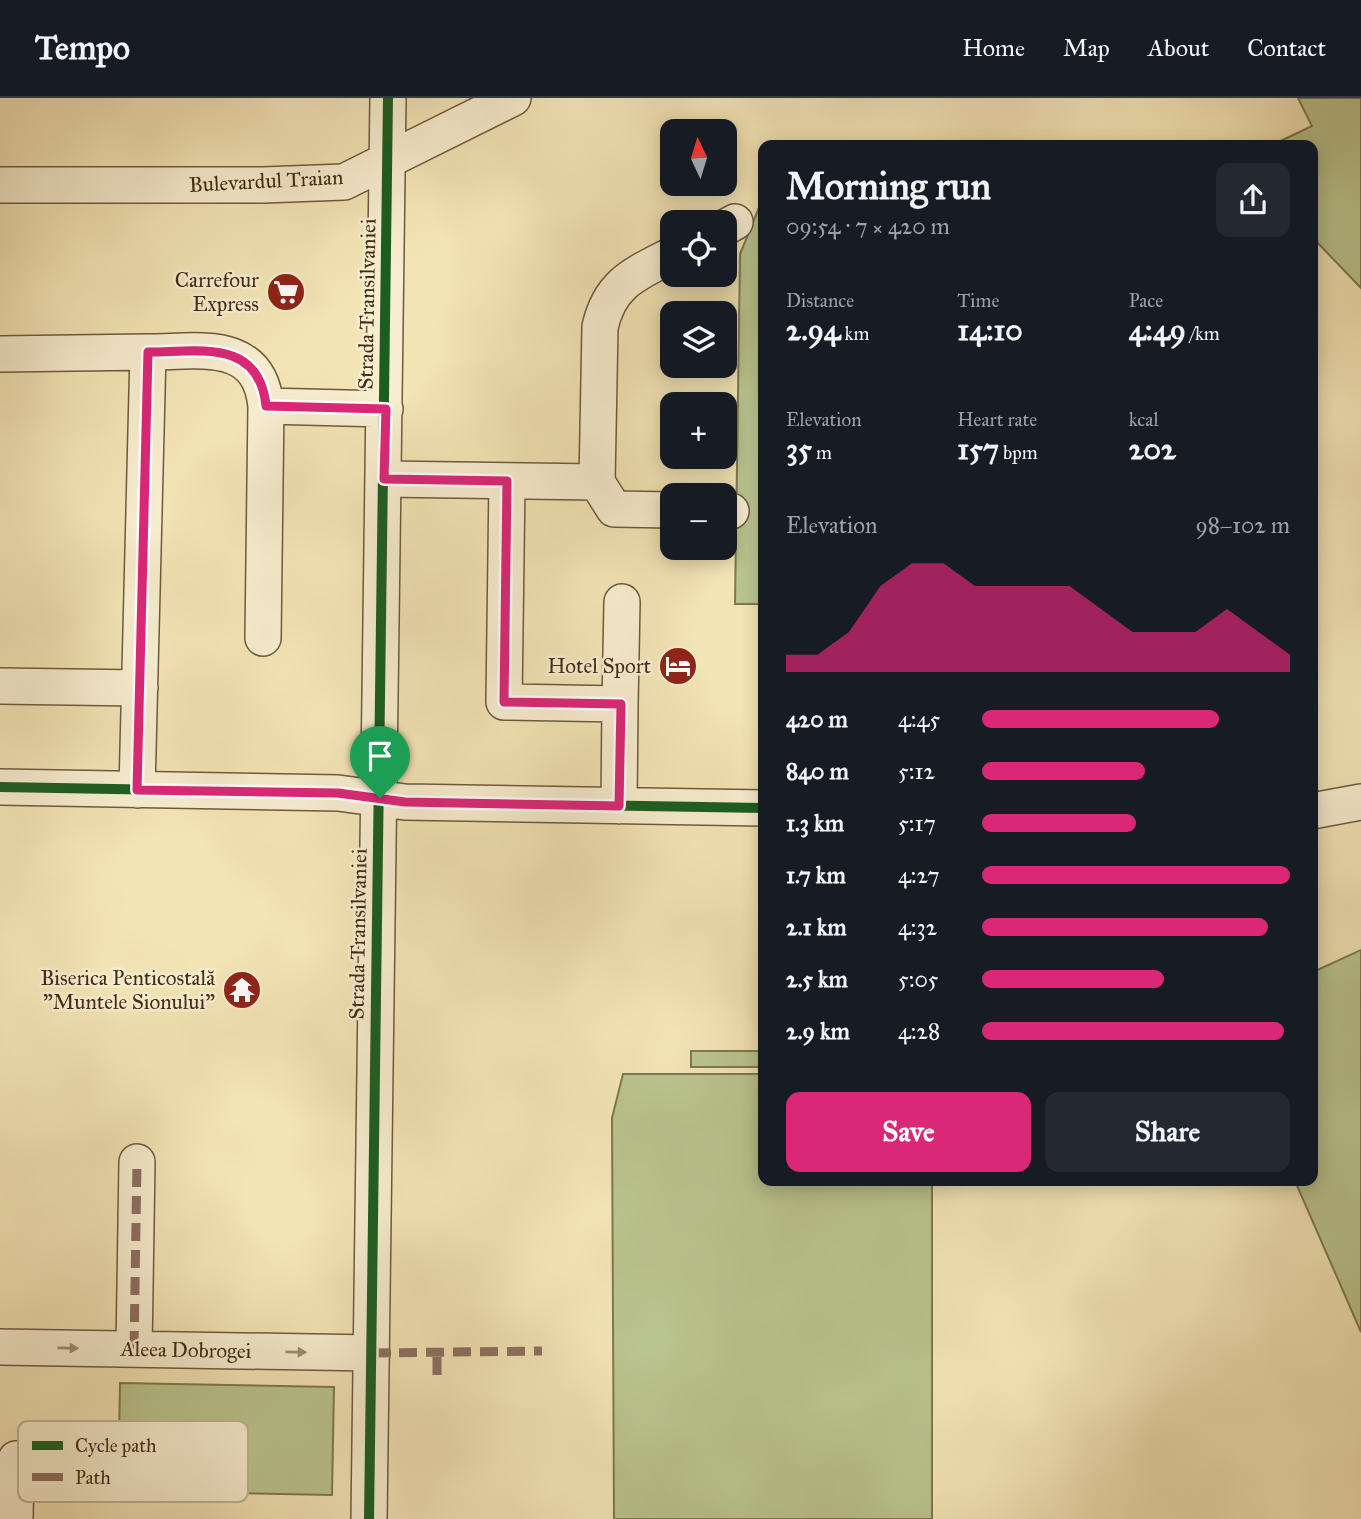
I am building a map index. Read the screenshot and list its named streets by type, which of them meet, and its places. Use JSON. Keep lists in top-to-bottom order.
{
  "streets": {
    "street": ["Bulevardul Traian", "Strada Transilvaniei", "Aleea Dobrogei"]
  },
  "crossings": [
    ["Bulevardul Traian", "Strada Transilvaniei"],
    ["Strada Transilvaniei", "Aleea Dobrogei"]
  ],
  "one_way": ["Aleea Dobrogei"],
  "places": {
    "supermarket": ["Carrefour Express"],
    "hotel": ["Hotel Sport"],
    "temple": ["Biserica Penticostală \"Muntele Sionului\""]
  },
  "legend": ["Cycle path", "Path"],
  "north": "top",
  "page": {
    "header": "Tempo",
    "nav": [
      "Home",
      "Map",
      "About",
      "Contact"
    ],
    "map_buttons": ["+", "−"],
    "heading": ["Morning run", "09:54 · 7 × 420 m"],
    "stats": [
      ["Distance", "2.94 km"],
      ["Time", "14:10"],
      ["Pace", "4:49 /km"],
      ["Elevation", "35 m"],
      ["Heart rate", "157 bpm"],
      ["kcal", "202"]
    ],
    "chart": ["Elevation", "98–102 m"],
    "list": [
      {
        "name": "420 m",
        "note": "4:45"
      },
      {
        "name": "840 m",
        "note": "5:12"
      },
      {
        "name": "1.3 km",
        "note": "5:17"
      },
      {
        "name": "1.7 km",
        "note": "4:27"
      },
      {
        "name": "2.1 km",
        "note": "4:32"
      },
      {
        "name": "2.5 km",
        "note": "5:05"
      },
      {
        "name": "2.9 km",
        "note": "4:28"
      }
    ],
    "buttons": ["Save", "Share"]
  }
}
